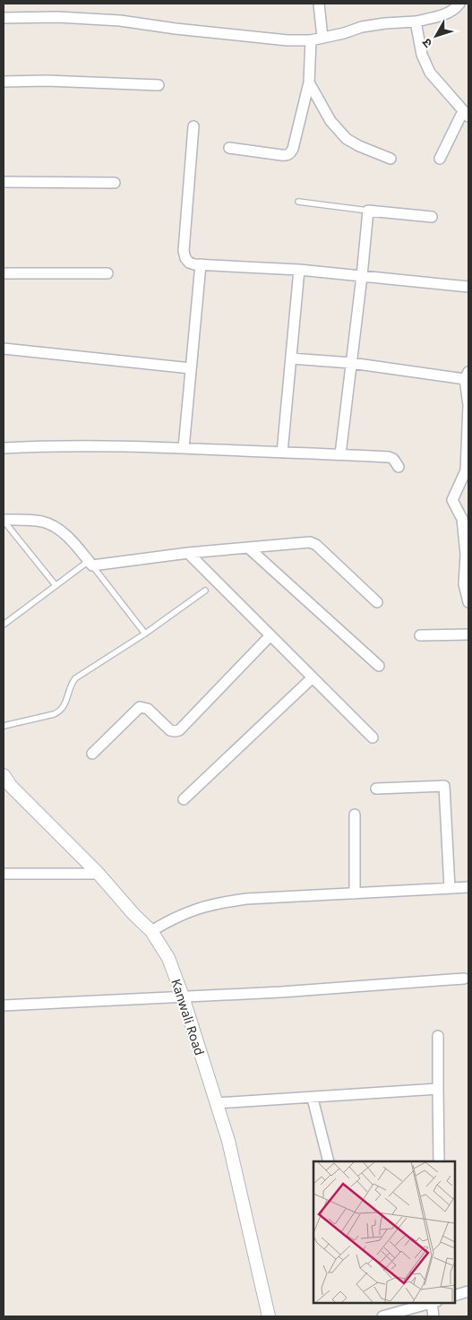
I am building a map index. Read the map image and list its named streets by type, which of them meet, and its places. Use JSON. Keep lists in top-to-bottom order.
{
  "streets": {
    "street": ["Kanwali Road"]
  },
  "north": "bottom left"
}
